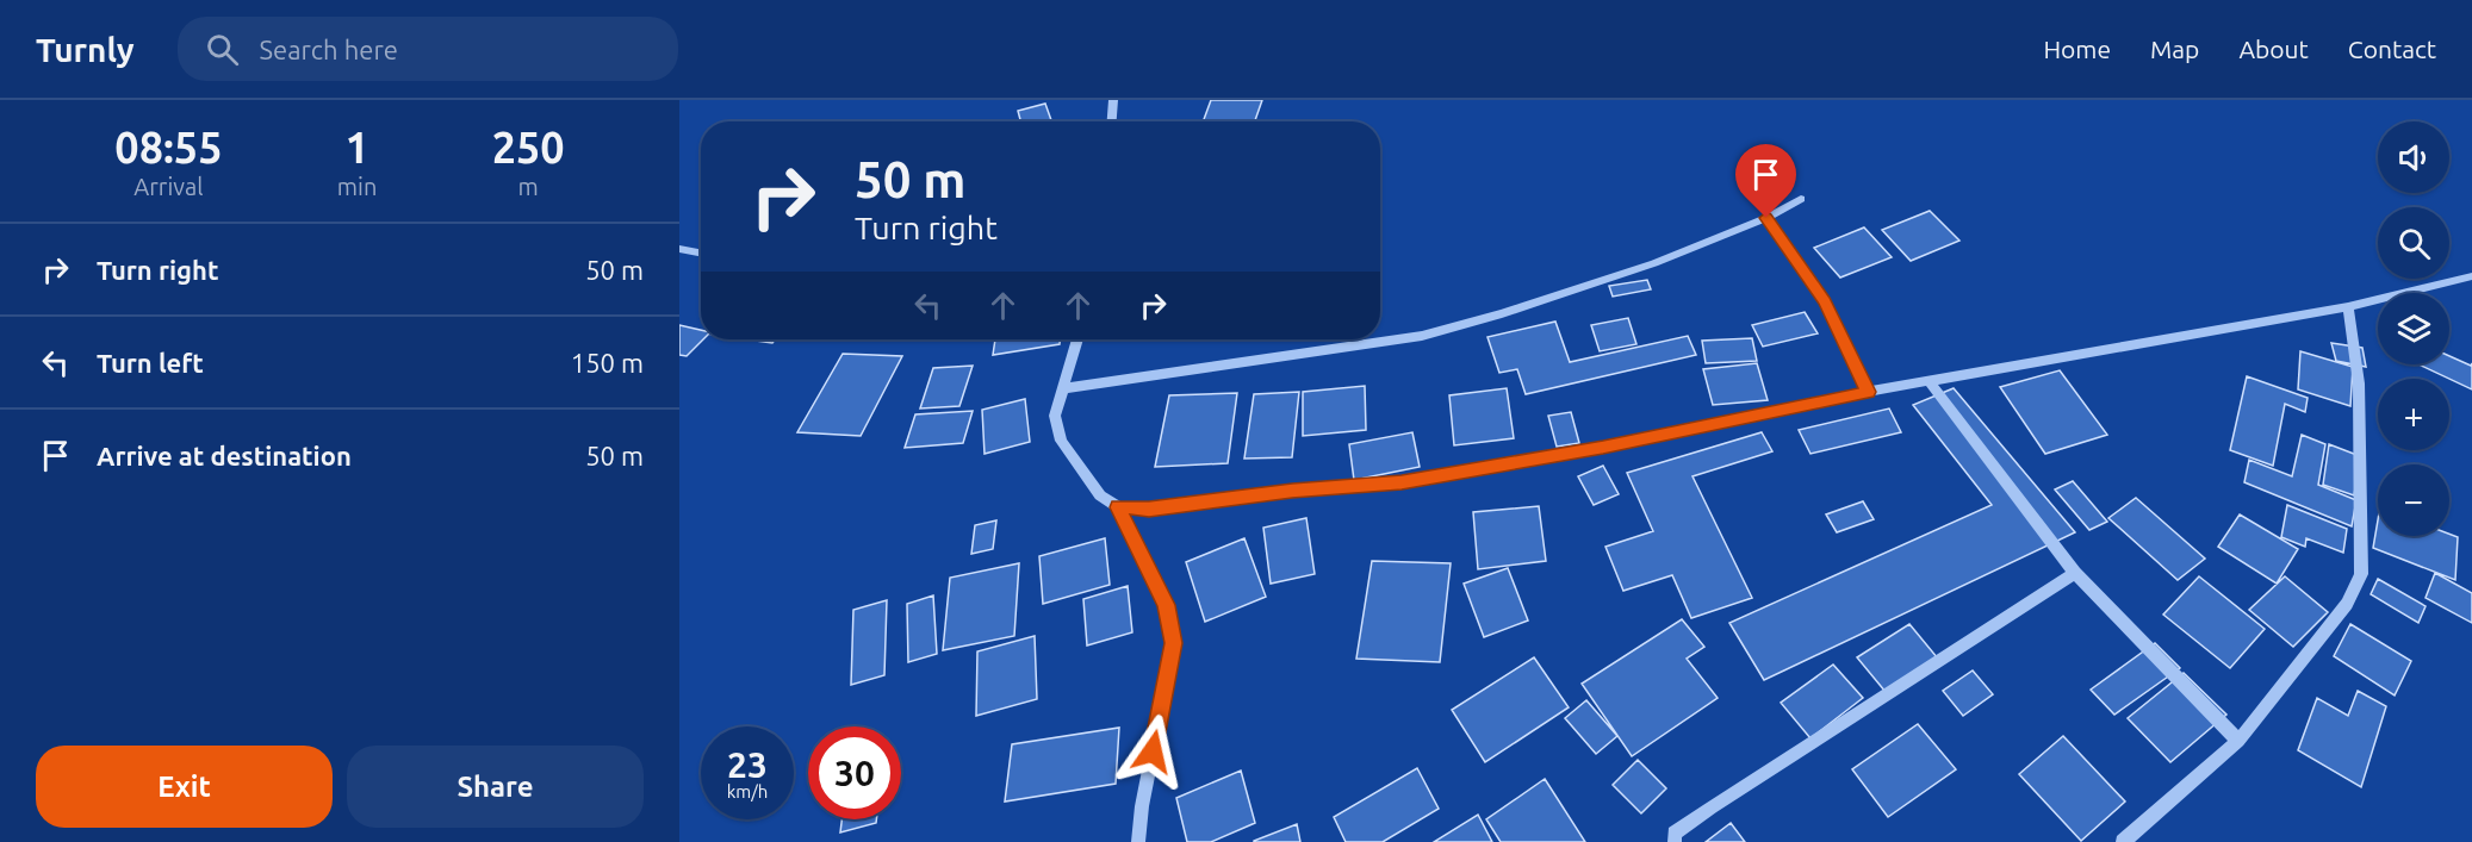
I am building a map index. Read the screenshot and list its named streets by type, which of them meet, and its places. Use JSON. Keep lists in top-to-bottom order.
{
  "page": {
    "header": "Turnly",
    "search": "Search here",
    "nav": [
      "Home",
      "Map",
      "About",
      "Contact"
    ],
    "eta": [
      "08:55",
      "Arrival",
      "1",
      "min",
      "250",
      "m"
    ],
    "map_buttons": ["+", "−"],
    "turn": ["50 m", "Turn right"],
    "list": [
      {
        "name": "Turn right",
        "value": "50 m"
      },
      {
        "name": "Turn left",
        "value": "150 m"
      },
      {
        "name": "Arrive at destination",
        "value": "50 m"
      }
    ],
    "speed": "23 km/h",
    "limit": "30",
    "buttons": ["Exit", "Share"]
  }
}
